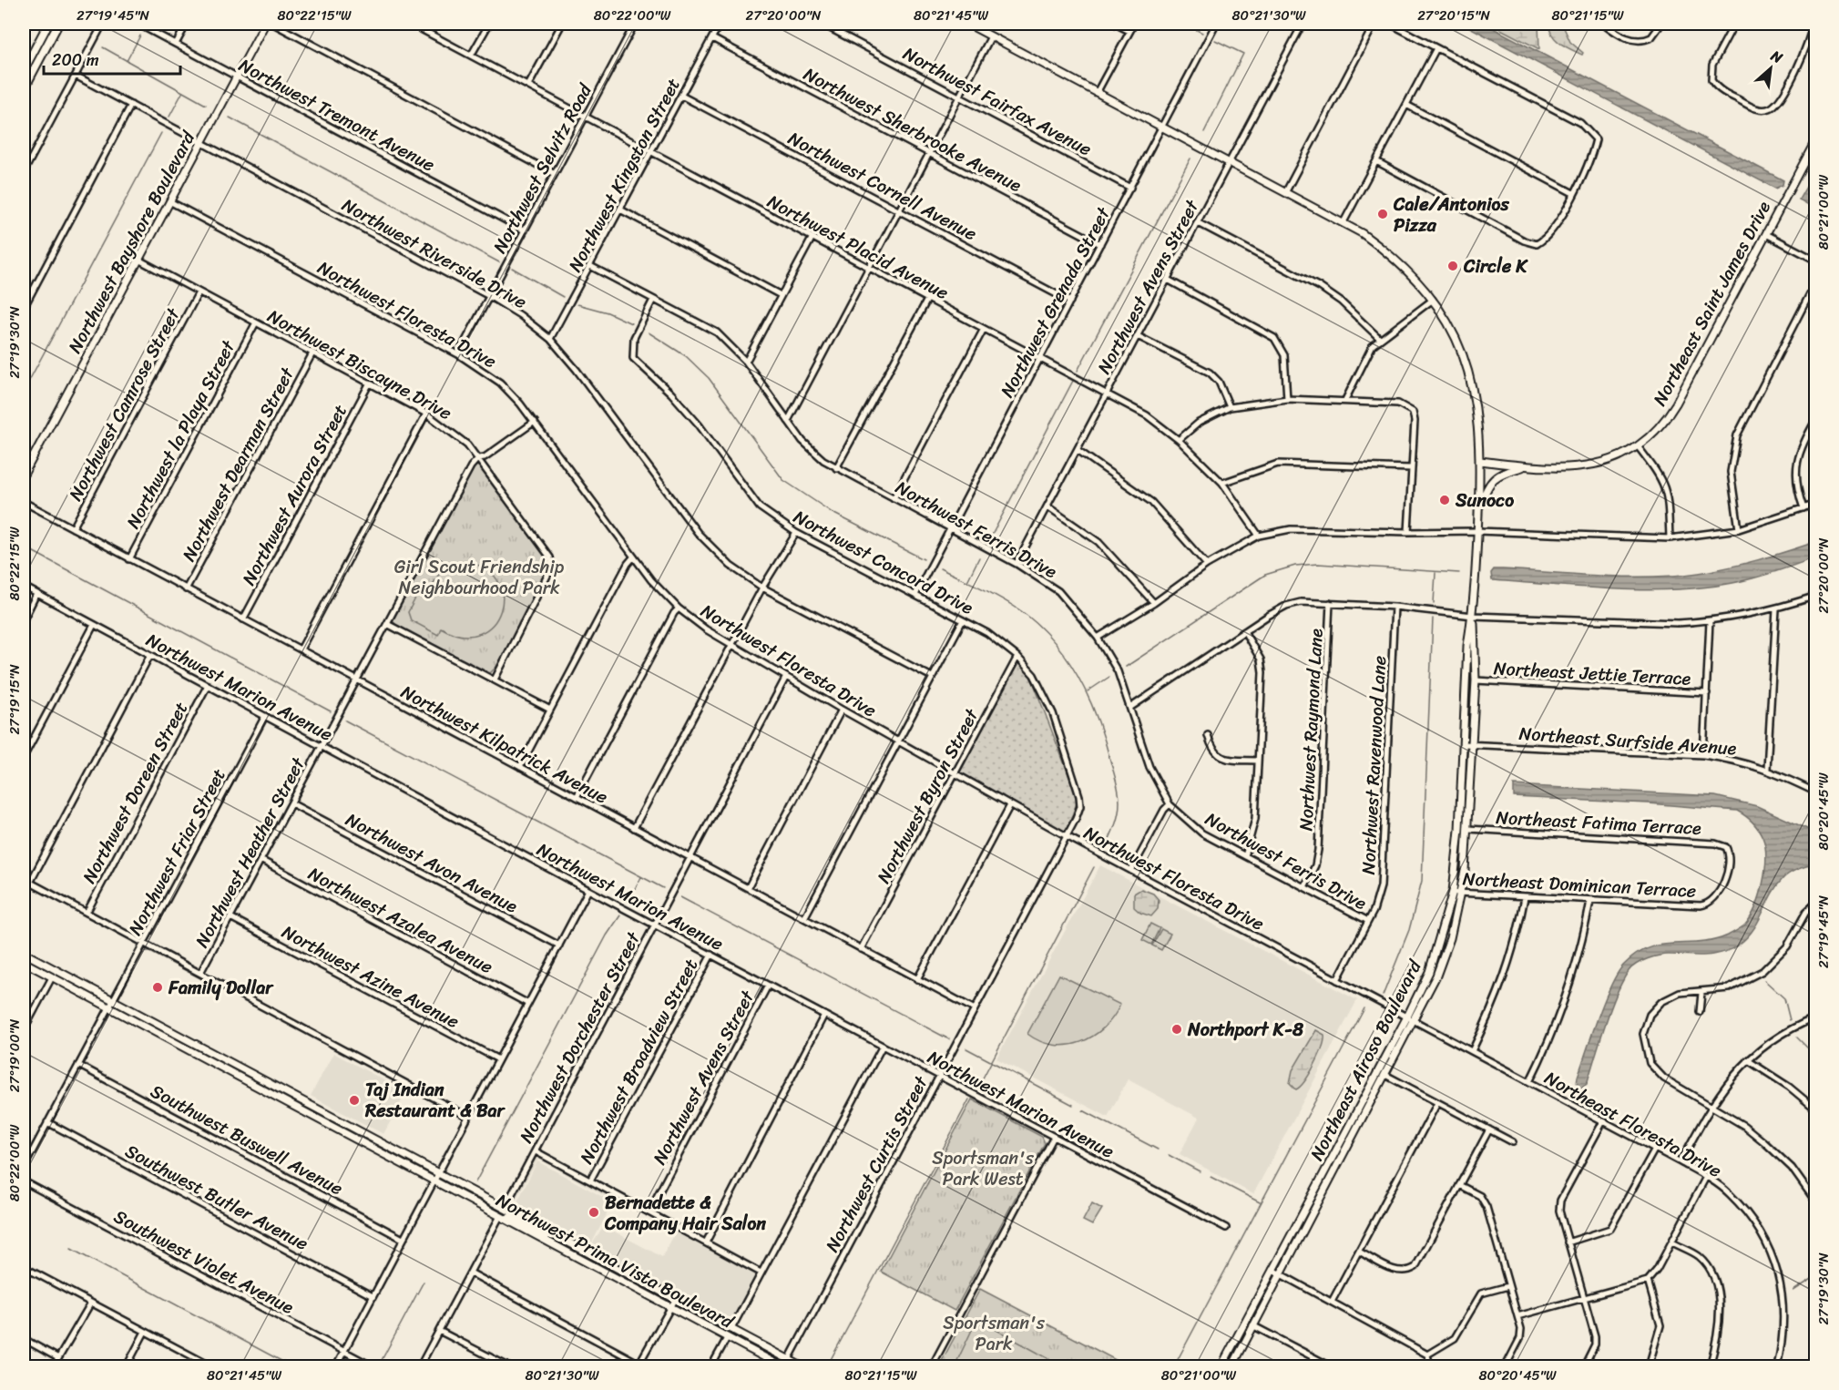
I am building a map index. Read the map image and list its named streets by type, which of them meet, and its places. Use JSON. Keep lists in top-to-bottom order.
{
  "streets": {
    "main road": [
      "Northwest Bayshore Boulevard",
      "Northeast Saint James Drive",
      "Northeast Airoso Boulevard",
      "Northwest Prima Vista Boulevard"
    ],
    "street": [
      "Northwest Fairfax Avenue",
      "Northwest Tremont Avenue",
      "Northwest Sherbrooke Avenue",
      "Northwest Selvitz Road",
      "Northwest Kingston Street",
      "Northwest Cornell Avenue",
      "Northwest Placid Avenue",
      "Northwest Riverside Drive",
      "Northwest Avens Street",
      "Northwest Grenada Street",
      "Northwest Floresta Drive",
      "Northwest Biscayne Drive",
      "Northwest Camrose Street",
      "Northwest la Playa Street",
      "Northwest Dearman Street",
      "Northwest Aurora Street",
      "Northwest Ferris Drive",
      "Northwest Concord Drive",
      "Northeast Jettie Terrace",
      "Northwest Marion Avenue",
      "Northwest Raymond Lane",
      "Northeast Surfside Avenue",
      "Northwest Kilpatrick Avenue",
      "Northwest Ravenwood Lane",
      "Northwest Doreen Street",
      "Northwest Byron Street",
      "Northeast Fatima Terrace",
      "Northwest Friar Street",
      "Northwest Heather Street",
      "Northwest Avon Avenue",
      "Northeast Dominican Terrace",
      "Northwest Azalea Avenue",
      "Northwest Azine Avenue",
      "Northwest Dorchester Street",
      "Northwest Broadview Street",
      "Northeast Floresta Drive",
      "Southwest Buswell Avenue",
      "Northwest Curtis Street",
      "Southwest Butler Avenue",
      "Southwest Violet Avenue"
    ]
  },
  "crossings": [
    ["Northwest Fairfax Avenue", "Northwest Grenada Street"],
    ["Northwest Tremont Avenue", "Northwest Selvitz Road"],
    ["Northwest Tremont Avenue", "Northwest Bayshore Boulevard"],
    ["Northwest Sherbrooke Avenue", "Northwest Kingston Street"],
    ["Northwest Sherbrooke Avenue", "Northwest Grenada Street"],
    ["Northwest Selvitz Road", "Northwest Placid Avenue"],
    ["Northwest Selvitz Road", "Northwest Riverside Drive"],
    ["Northwest Selvitz Road", "Northwest Floresta Drive"],
    ["Northwest Kingston Street", "Northwest Cornell Avenue"],
    ["Northwest Kingston Street", "Northwest Placid Avenue"],
    ["Northwest Kingston Street", "Northwest Riverside Drive"],
    ["Northwest Kingston Street", "Northwest Ferris Drive"],
    ["Northwest Cornell Avenue", "Northwest Grenada Street"],
    ["Northwest Bayshore Boulevard", "Northwest Riverside Drive"],
    ["Northwest Bayshore Boulevard", "Northwest Floresta Drive"],
    ["Northwest Bayshore Boulevard", "Northwest Biscayne Drive"],
    ["Northwest Placid Avenue", "Northwest Avens Street"],
    ["Northwest Placid Avenue", "Northwest Grenada Street"],
    ["Northwest Avens Street", "Northwest Ferris Drive"],
    ["Northwest Avens Street", "Northwest Marion Avenue"],
    ["Northwest Avens Street", "Northeast Airoso Boulevard"],
    ["Northwest Grenada Street", "Northwest Ferris Drive"],
    ["Northwest Grenada Street", "Northwest Concord Drive"],
    ["Northeast Saint James Drive", "Northeast Airoso Boulevard"],
    ["Northwest Floresta Drive", "Northwest Concord Drive"],
    ["Northwest Floresta Drive", "Northwest Ravenwood Lane"],
    ["Northwest Floresta Drive", "Northwest Byron Street"],
    ["Northwest Floresta Drive", "Northwest Heather Street"],
    ["Northwest Floresta Drive", "Northwest Dorchester Street"],
    ["Northwest Floresta Drive", "Northeast Airoso Boulevard"],
    ["Northwest Floresta Drive", "Northeast Floresta Drive"],
    ["Northwest Floresta Drive", "Northwest Curtis Street"],
    ["Northwest Biscayne Drive", "Northwest Camrose Street"],
    ["Northwest Biscayne Drive", "Northwest la Playa Street"],
    ["Northwest Biscayne Drive", "Northwest Dearman Street"],
    ["Northwest Biscayne Drive", "Northwest Aurora Street"],
    ["Northwest Biscayne Drive", "Northwest Heather Street"],
    ["Northwest Camrose Street", "Northwest Kilpatrick Avenue"],
    ["Northwest la Playa Street", "Northwest Kilpatrick Avenue"],
    ["Northwest Dearman Street", "Northwest Kilpatrick Avenue"],
    ["Northwest Aurora Street", "Northwest Kilpatrick Avenue"],
    ["Northwest Ferris Drive", "Northwest Concord Drive"],
    ["Northwest Ferris Drive", "Northwest Raymond Lane"],
    ["Northwest Ferris Drive", "Northwest Ravenwood Lane"],
    ["Northwest Concord Drive", "Northwest Byron Street"],
    ["Northwest Concord Drive", "Northwest Curtis Street"],
    ["Northeast Jettie Terrace", "Northeast Airoso Boulevard"],
    ["Northwest Marion Avenue", "Northwest Doreen Street"],
    ["Northwest Marion Avenue", "Northwest Friar Street"],
    ["Northwest Marion Avenue", "Northwest Heather Street"],
    ["Northwest Marion Avenue", "Northwest Dorchester Street"],
    ["Northwest Marion Avenue", "Northwest Broadview Street"],
    ["Northwest Marion Avenue", "Northwest Curtis Street"],
    ["Northeast Surfside Avenue", "Northeast Airoso Boulevard"],
    ["Northwest Kilpatrick Avenue", "Northwest Byron Street"],
    ["Northwest Kilpatrick Avenue", "Northwest Heather Street"],
    ["Northwest Kilpatrick Avenue", "Northwest Dorchester Street"],
    ["Northwest Kilpatrick Avenue", "Northwest Curtis Street"],
    ["Northeast Fatima Terrace", "Northeast Dominican Terrace"],
    ["Northeast Fatima Terrace", "Northeast Airoso Boulevard"],
    ["Northwest Friar Street", "Southwest Buswell Avenue"],
    ["Northwest Friar Street", "Southwest Butler Avenue"],
    ["Northwest Friar Street", "Northwest Prima Vista Boulevard"],
    ["Northwest Heather Street", "Northwest Avon Avenue"],
    ["Northwest Heather Street", "Northwest Azalea Avenue"],
    ["Northwest Heather Street", "Northwest Azine Avenue"],
    ["Northeast Dominican Terrace", "Northeast Airoso Boulevard"],
    ["Northwest Dorchester Street", "Northwest Prima Vista Boulevard"],
    ["Northeast Airoso Boulevard", "Northeast Floresta Drive"],
    ["Northwest Curtis Street", "Northwest Prima Vista Boulevard"]
  ],
  "parks": ["Girl Scout Friendship Neighbourhood Park", "Sportsman's Park West", "Sportsman's Park"],
  "places": [
    "Cale/Antonios Pizza",
    "Circle K",
    "Sunoco",
    "Family Dollar",
    "Northport K-8",
    "Taj Indian Restaurant & Bar",
    "Bernadette & Company Hair Salon"
  ],
  "scale_bar": "200 m",
  "north": "top right",
  "coordinates": [
    "27°19'45\"N",
    "80°22'15\"W",
    "80°22'00\"W",
    "27°20'00\"N",
    "80°21'45\"W",
    "80°21'30\"W",
    "27°20'15\"N",
    "80°21'15\"W",
    "80°21'00\"W",
    "27°19'30\"N",
    "27°19'15\"N",
    "80°20'45\"W",
    "27°19'00\"N"
  ]
}
